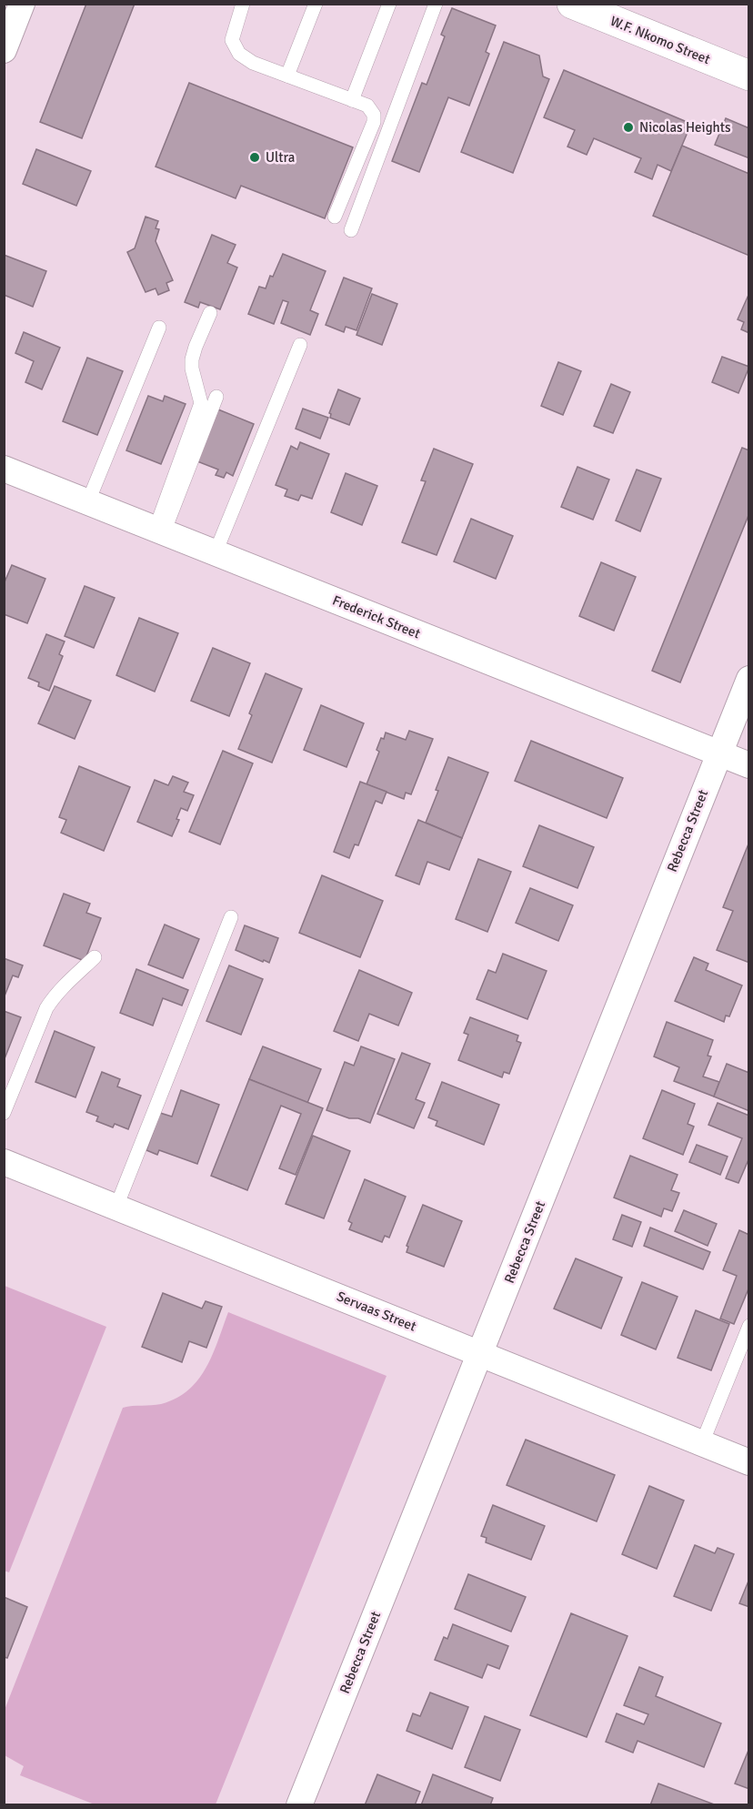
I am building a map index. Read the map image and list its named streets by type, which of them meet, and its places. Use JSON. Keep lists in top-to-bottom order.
{
  "streets": {
    "main road": ["W.F. Nkomo Street"],
    "street": ["Frederick Street", "Rebecca Street", "Servaas Street"]
  },
  "crossings": [
    ["Frederick Street", "Rebecca Street"],
    ["Rebecca Street", "Servaas Street"]
  ],
  "places": ["Nicolas Heights", "Ultra"]
}
